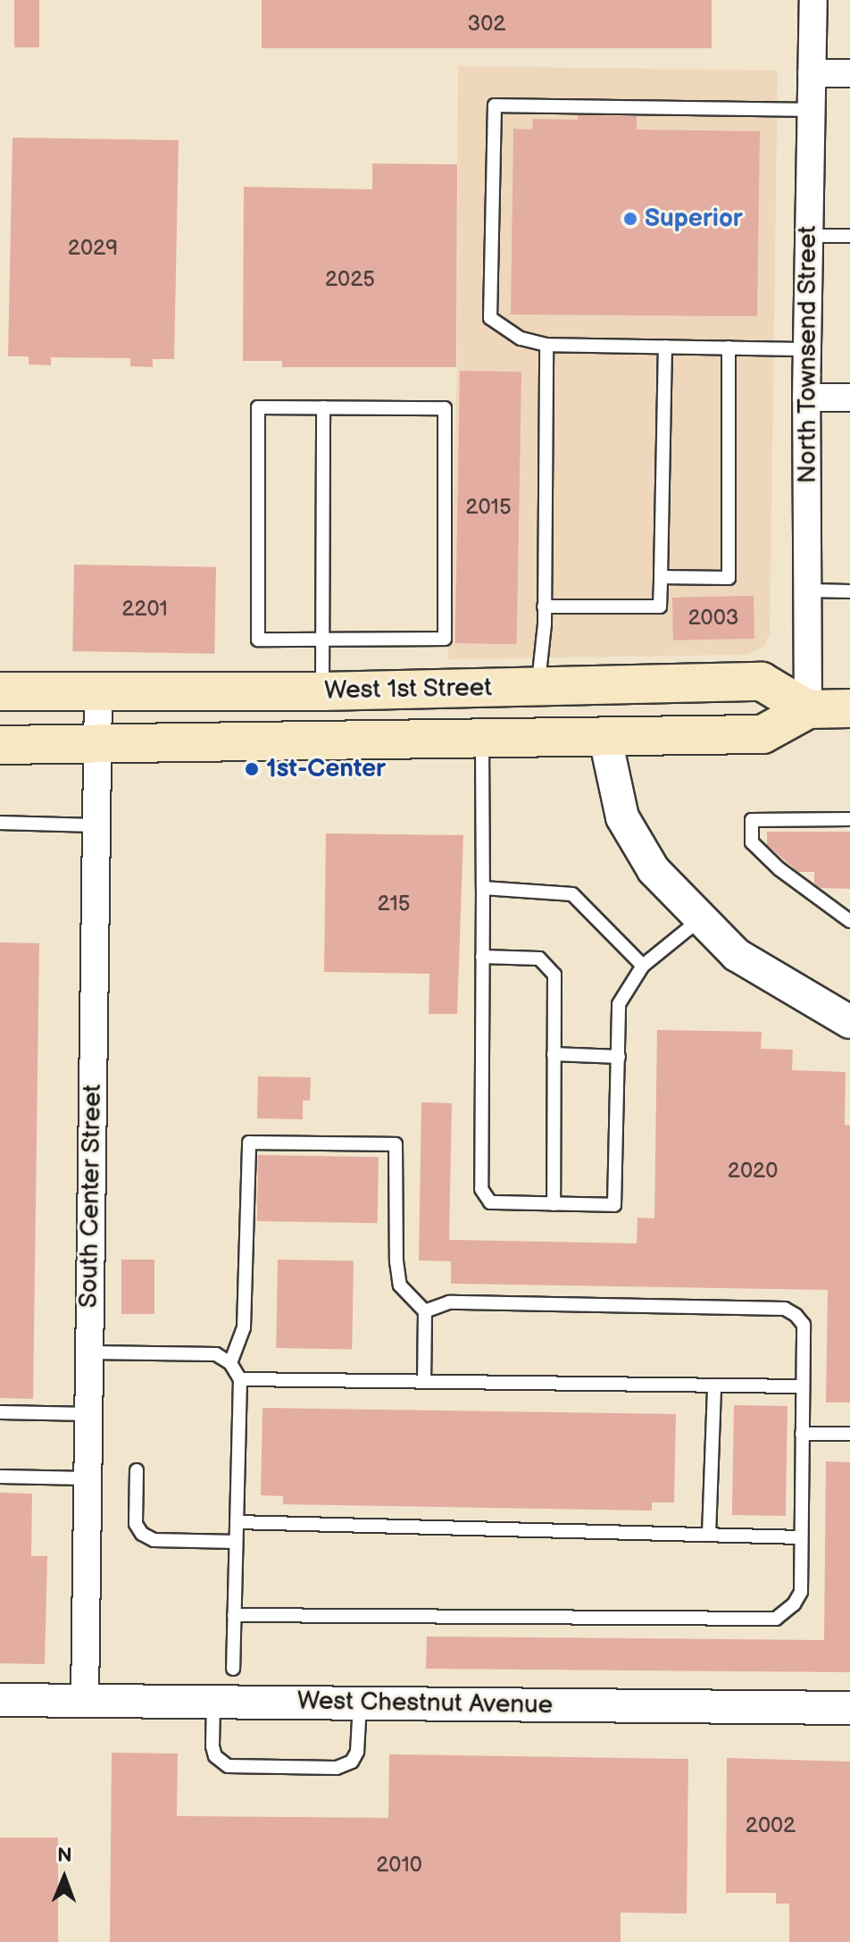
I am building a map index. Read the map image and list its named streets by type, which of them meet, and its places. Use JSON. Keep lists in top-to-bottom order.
{
  "streets": {
    "main road": ["West 1st Street"],
    "street": ["North Townsend Street", "South Center Street", "West Chestnut Avenue"]
  },
  "crossings": [
    ["North Townsend Street", "West 1st Street"],
    ["West 1st Street", "South Center Street"],
    ["South Center Street", "West Chestnut Avenue"]
  ],
  "places": ["Superior", "1st-Center"],
  "house_numbers": [
    "302",
    "2029",
    "2025",
    "2015",
    "2201",
    "2003",
    "215",
    "2020",
    "2002",
    "2010"
  ],
  "north": "top"
}
